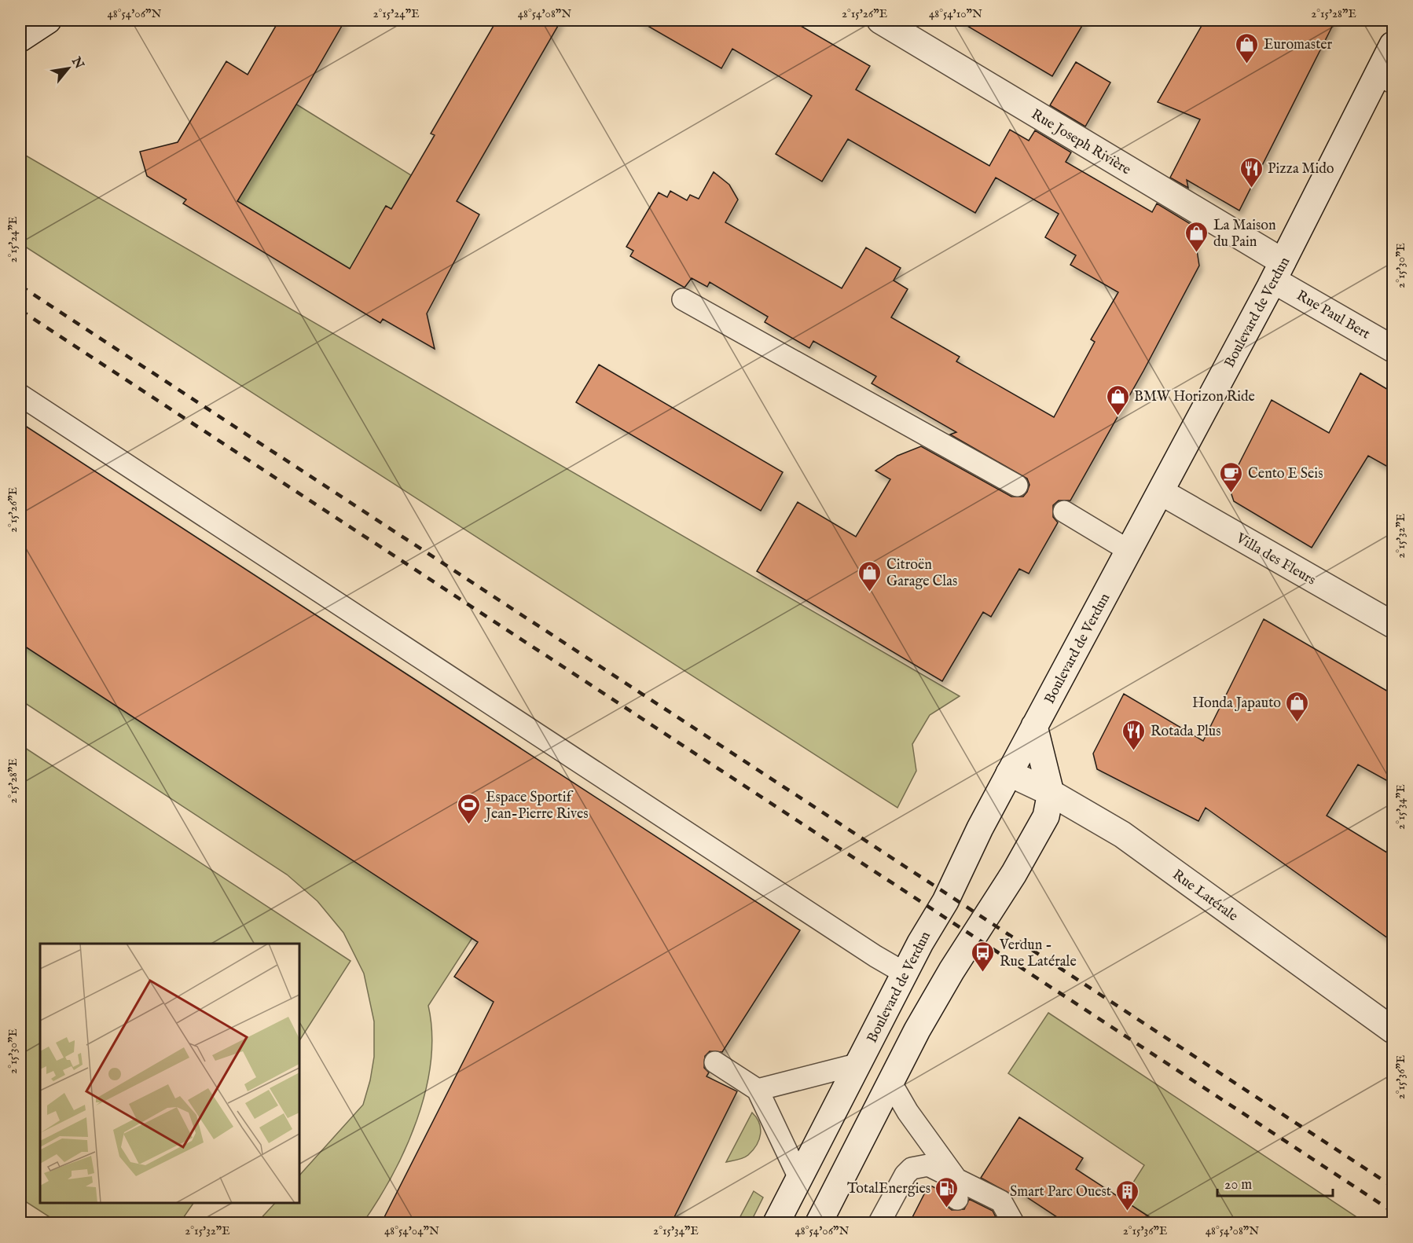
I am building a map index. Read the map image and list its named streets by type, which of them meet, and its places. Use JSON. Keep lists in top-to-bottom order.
{
  "streets": {
    "main road": [
      "Rue Joseph Rivière",
      "Boulevard de Verdun",
      "Rue Paul Bert",
      "Villa des Fleurs",
      "Rue Latérale"
    ]
  },
  "crossings": [
    ["Rue Joseph Rivière", "Boulevard de Verdun"],
    ["Rue Joseph Rivière", "Rue Paul Bert"],
    ["Boulevard de Verdun", "Rue Paul Bert"],
    ["Boulevard de Verdun", "Villa des Fleurs"],
    ["Boulevard de Verdun", "Rue Latérale"]
  ],
  "places": {
    "shop": [
      "Euromaster",
      "La Maison du Pain",
      "BMW Horizon Ride",
      "Citroën Garage Clas",
      "Honda Japauto"
    ],
    "restaurant": ["Pizza Mido", "Rotada Plus"],
    "cafe": ["Cento E Seis"],
    "sports": ["Espace Sportif Jean-Pierre Rives"],
    "bus stop": ["Verdun - Rue Latérale"],
    "fuel station": ["TotalEnergies"],
    "building": ["Smart Parc Ouest"]
  },
  "scale_bar": "20 m",
  "north": "top right",
  "coordinates": [
    "48°54'06\"N",
    "2°15'24\"E",
    "48°54'08\"N",
    "2°15'26\"E",
    "48°54'10\"N",
    "2°15'28\"E",
    "2°15'30\"E",
    "2°15'32\"E",
    "2°15'34\"E",
    "2°15'36\"E",
    "48°54'04\"N"
  ]
}
